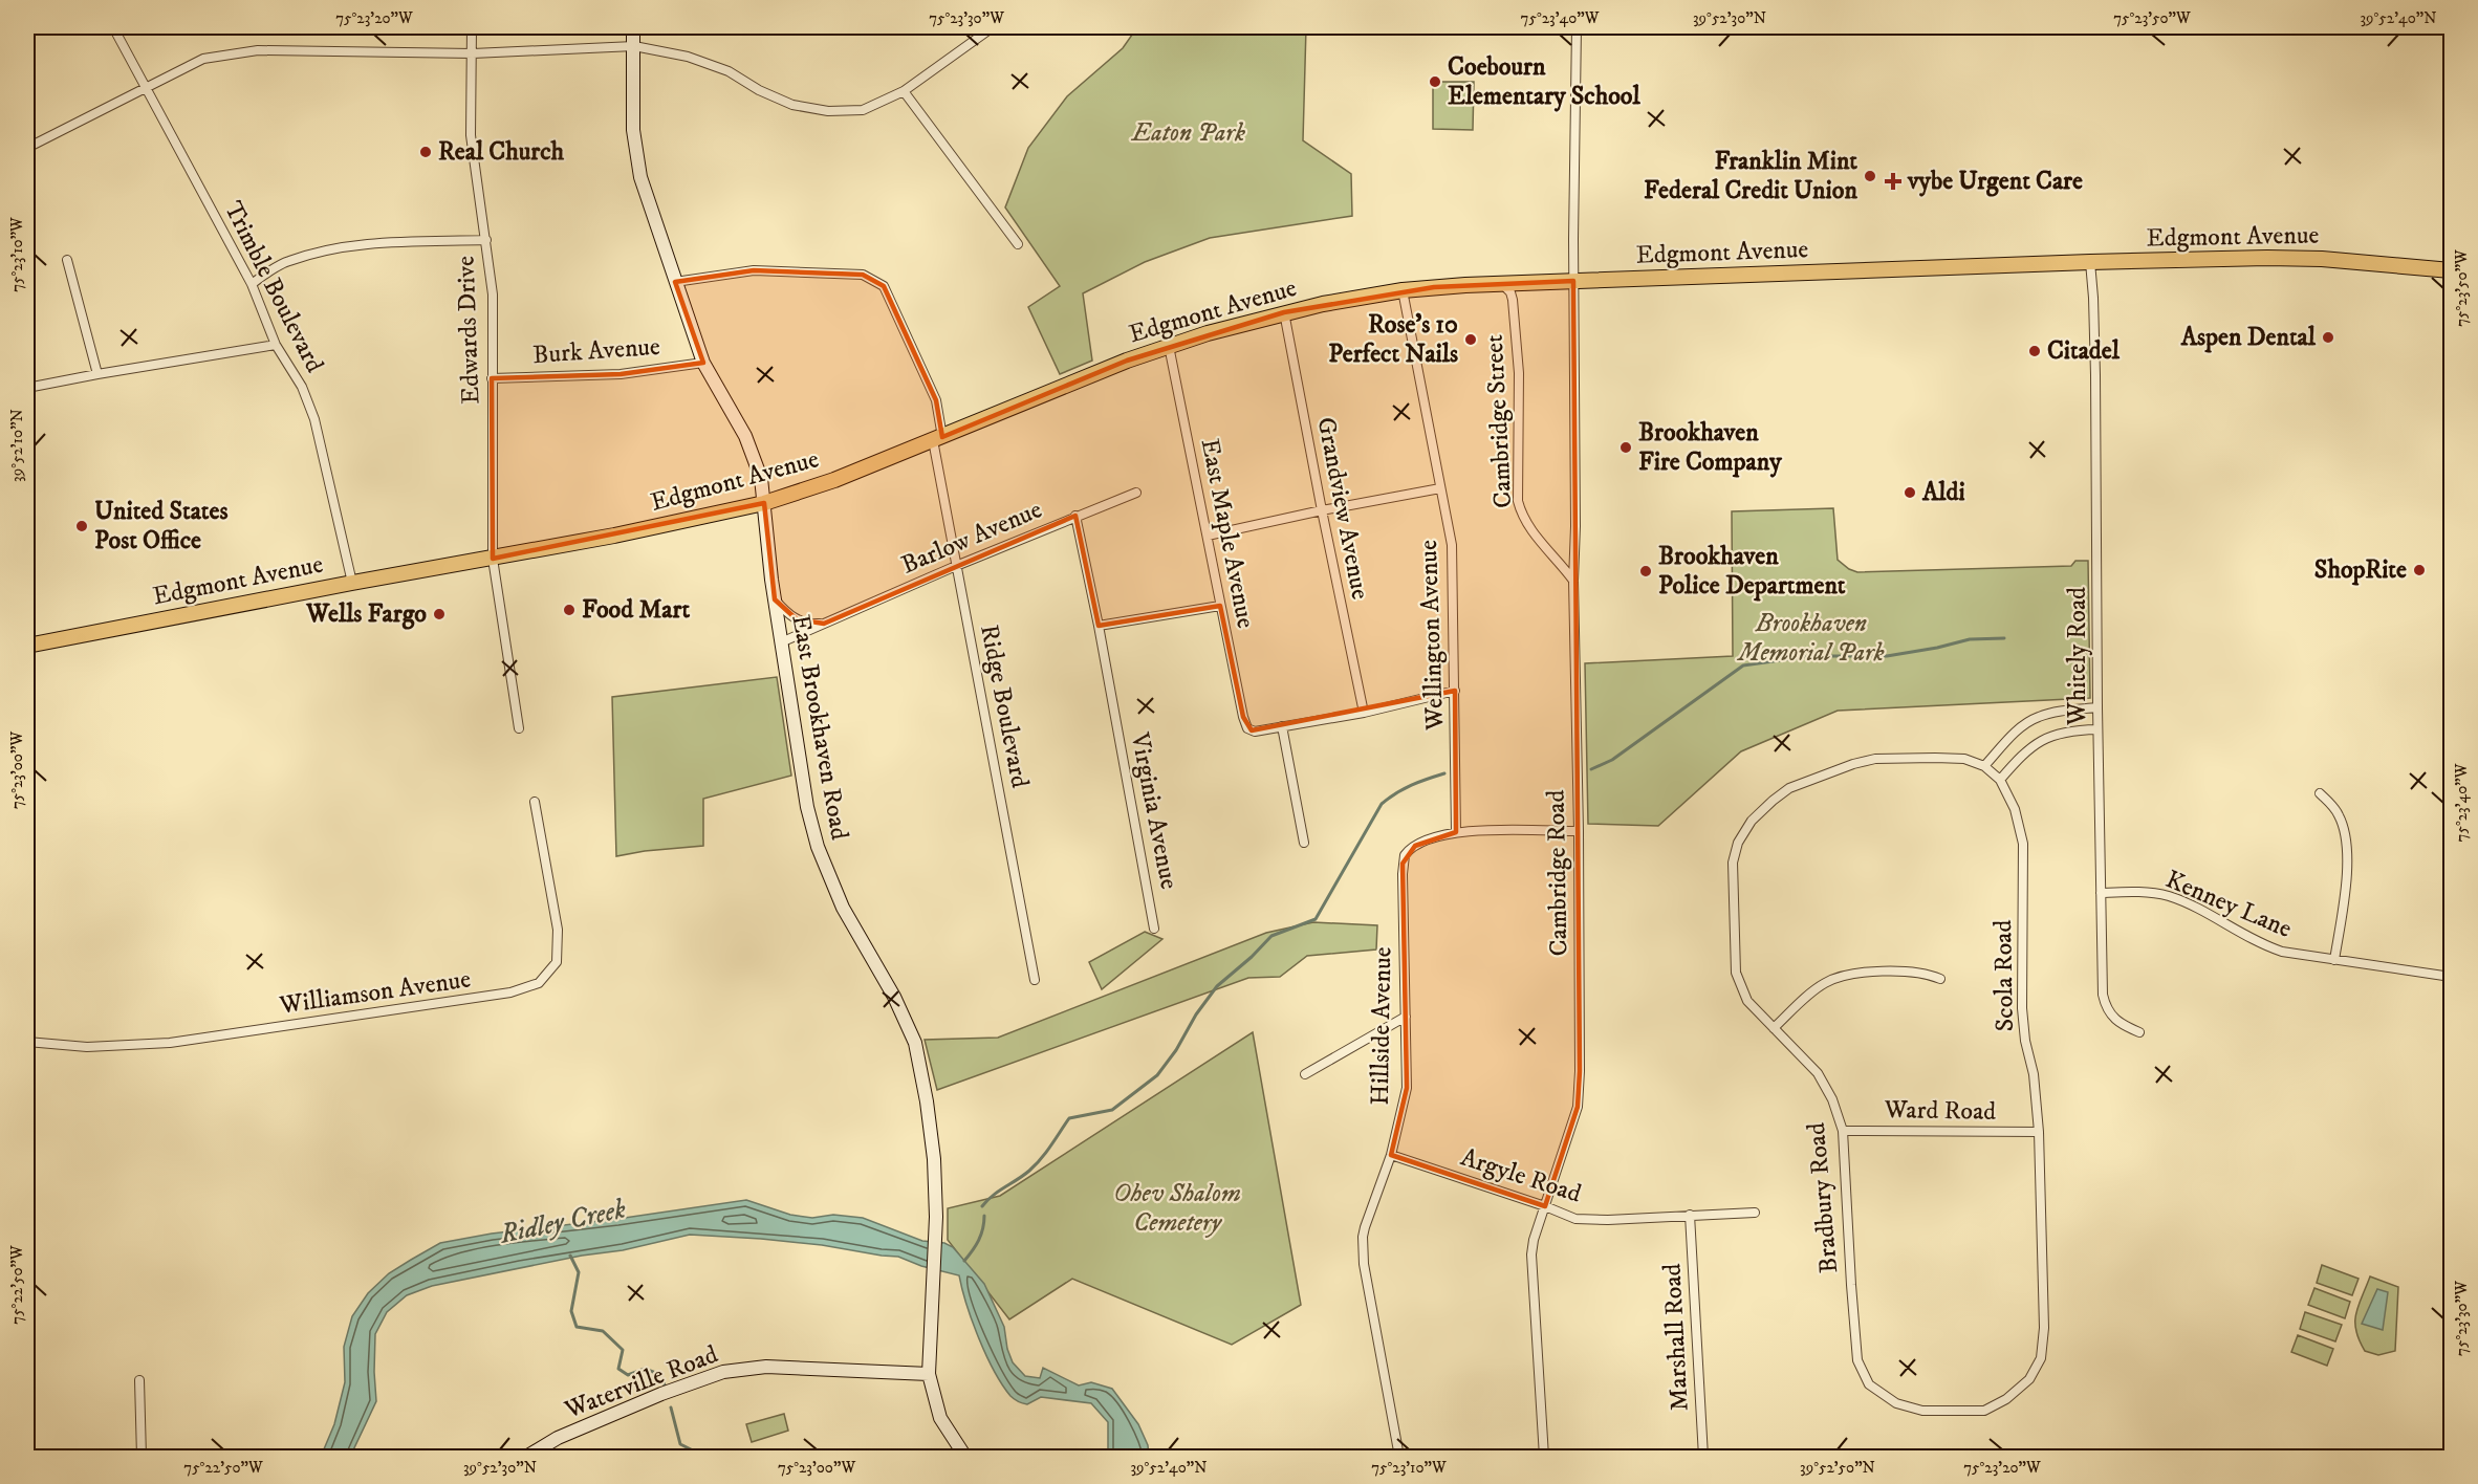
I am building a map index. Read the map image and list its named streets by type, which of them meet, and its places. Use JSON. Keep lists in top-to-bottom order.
{
  "streets": {
    "main road": ["Edgmont Avenue"],
    "street": [
      "Trimble Boulevard",
      "Edwards Drive",
      "Burk Avenue",
      "Cambridge Street",
      "Grandview Avenue",
      "East Maple Avenue",
      "Barlow Avenue",
      "Wellington Avenue",
      "Whitely Road",
      "Ridge Boulevard",
      "East Brookhaven Road",
      "Virginia Avenue",
      "Cambridge Road",
      "Kenney Lane",
      "Scola Road",
      "Williamson Avenue",
      "Hillside Avenue",
      "Ward Road",
      "Argyle Road",
      "Bradbury Road",
      "Marshall Road",
      "Waterville Road"
    ]
  },
  "crossings": [
    ["Edgmont Avenue", "Trimble Boulevard"],
    ["Edgmont Avenue", "Edwards Drive"],
    ["Edgmont Avenue", "Cambridge Street"],
    ["Edgmont Avenue", "Grandview Avenue"],
    ["Edgmont Avenue", "East Maple Avenue"],
    ["Edgmont Avenue", "Wellington Avenue"],
    ["Edgmont Avenue", "Whitely Road"],
    ["Edgmont Avenue", "Ridge Boulevard"],
    ["Edgmont Avenue", "East Brookhaven Road"],
    ["Edgmont Avenue", "Cambridge Road"],
    ["Edwards Drive", "Burk Avenue"],
    ["Burk Avenue", "East Brookhaven Road"],
    ["Cambridge Street", "Cambridge Road"],
    ["Barlow Avenue", "Ridge Boulevard"],
    ["Barlow Avenue", "East Brookhaven Road"],
    ["Barlow Avenue", "Virginia Avenue"],
    ["Wellington Avenue", "Hillside Avenue"],
    ["Whitely Road", "Kenney Lane"],
    ["Ridge Boulevard", "East Brookhaven Road"],
    ["East Brookhaven Road", "Waterville Road"],
    ["Cambridge Road", "Argyle Road"],
    ["Scola Road", "Ward Road"],
    ["Scola Road", "Bradbury Road"],
    ["Hillside Avenue", "Argyle Road"],
    ["Ward Road", "Bradbury Road"],
    ["Argyle Road", "Marshall Road"]
  ],
  "water": ["Ridley Creek"],
  "parks": ["Eaton Park", "Brookhaven Memorial Park", "Ohev Shalom Cemetery"],
  "places": {
    "other": [
      "Coebourn Elementary School",
      "Real Church",
      "Franklin Mint Federal Credit Union",
      "Aspen Dental",
      "Rose's 10 Perfect Nails",
      "Citadel",
      "Brookhaven Fire Company",
      "Aldi",
      "United States Post Office",
      "ShopRite",
      "Brookhaven Police Department",
      "Food Mart",
      "Wells Fargo"
    ],
    "health": ["vybe Urgent Care"]
  },
  "coordinates": [
    "75°23'20\"W",
    "75°23'30\"W",
    "75°23'40\"W",
    "39°52'30\"N",
    "75°23'50\"W",
    "39°52'40\"N",
    "75°23'10\"W",
    "39°52'10\"N",
    "75°23'00\"W",
    "75°22'50\"W",
    "39°52'50\"N"
  ]
}
